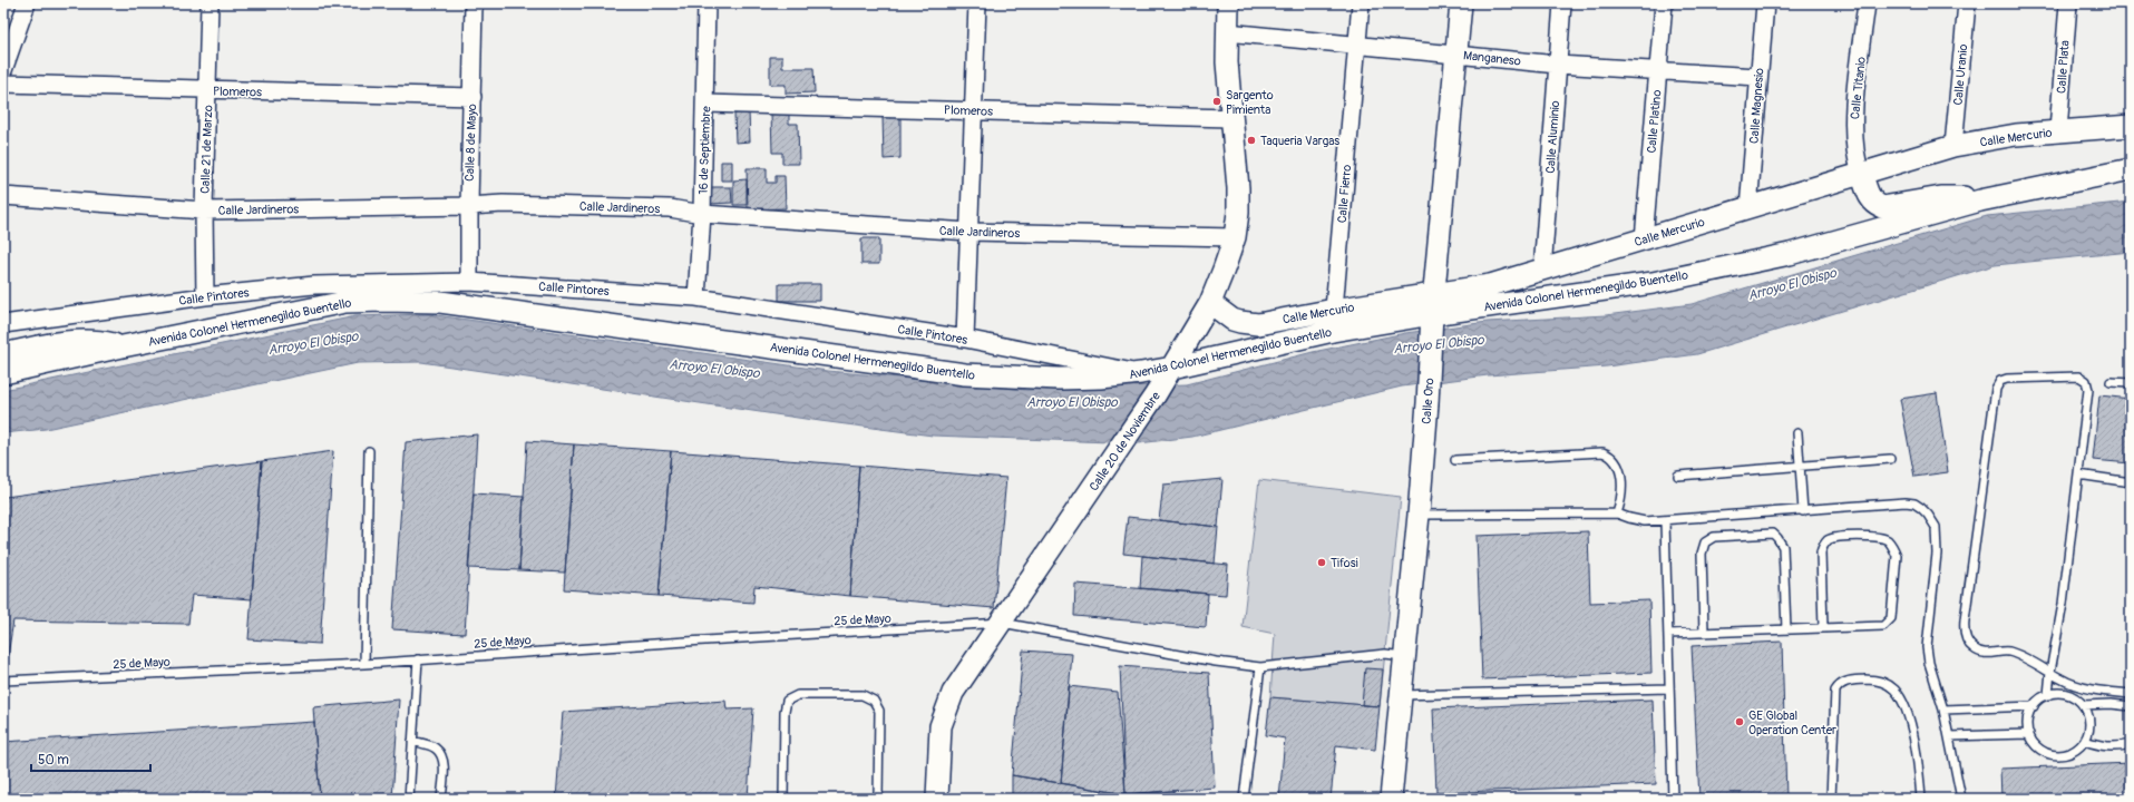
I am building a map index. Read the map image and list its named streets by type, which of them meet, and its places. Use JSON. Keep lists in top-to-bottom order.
{
  "streets": {
    "street": [
      "Manganeso",
      "Calle Plata",
      "Calle Uranio",
      "Calle Titanio",
      "Plomeros",
      "Calle Magnesio",
      "Calle Platino",
      "Calle Aluminio",
      "Calle Mercurio",
      "Calle 8 de Mayo",
      "Calle 21 de Marzo",
      "16 de Septiembre",
      "Calle Fierro",
      "Calle Jardineros",
      "Calle Pintores",
      "Avenida Colonel Hermenegildo Buentello",
      "Calle Oro",
      "Calle 20 de Noviembre"
    ],
    "lane": ["25 de Mayo"]
  },
  "crossings": [
    ["Manganeso", "Calle Magnesio"],
    ["Manganeso", "Calle Platino"],
    ["Manganeso", "Calle Aluminio"],
    ["Manganeso", "Calle Fierro"],
    ["Manganeso", "Calle Oro"],
    ["Manganeso", "Calle 20 de Noviembre"],
    ["Calle Plata", "Calle Mercurio"],
    ["Calle Uranio", "Calle Mercurio"],
    ["Calle Titanio", "Calle Mercurio"],
    ["Plomeros", "Calle 8 de Mayo"],
    ["Plomeros", "Calle 21 de Marzo"],
    ["Plomeros", "16 de Septiembre"],
    ["Plomeros", "Calle 20 de Noviembre"],
    ["Calle Magnesio", "Calle Mercurio"],
    ["Calle Platino", "Calle Mercurio"],
    ["Calle Aluminio", "Calle Mercurio"],
    ["Calle Mercurio", "Calle Fierro"],
    ["Calle Mercurio", "Avenida Colonel Hermenegildo Buentello"],
    ["Calle Mercurio", "Calle Oro"],
    ["Calle Mercurio", "Calle 20 de Noviembre"],
    ["Calle 8 de Mayo", "Calle Jardineros"],
    ["Calle 8 de Mayo", "Calle Pintores"],
    ["Calle 21 de Marzo", "Calle Jardineros"],
    ["Calle 21 de Marzo", "Calle Pintores"],
    ["16 de Septiembre", "Calle Jardineros"],
    ["16 de Septiembre", "Calle Pintores"],
    ["Calle Fierro", "Avenida Colonel Hermenegildo Buentello"],
    ["Calle Jardineros", "Calle 20 de Noviembre"],
    ["Calle Pintores", "Avenida Colonel Hermenegildo Buentello"],
    ["Avenida Colonel Hermenegildo Buentello", "Calle Oro"],
    ["Avenida Colonel Hermenegildo Buentello", "Calle 20 de Noviembre"],
    ["Calle Oro", "25 de Mayo"],
    ["Calle 20 de Noviembre", "25 de Mayo"]
  ],
  "water": ["Arroyo El Obispo"],
  "places": [
    "Sargento Pimienta",
    "Taqueria Vargas",
    "Tifosi",
    "GE Global Operation Center"
  ],
  "scale_bar": "50 m"
}
